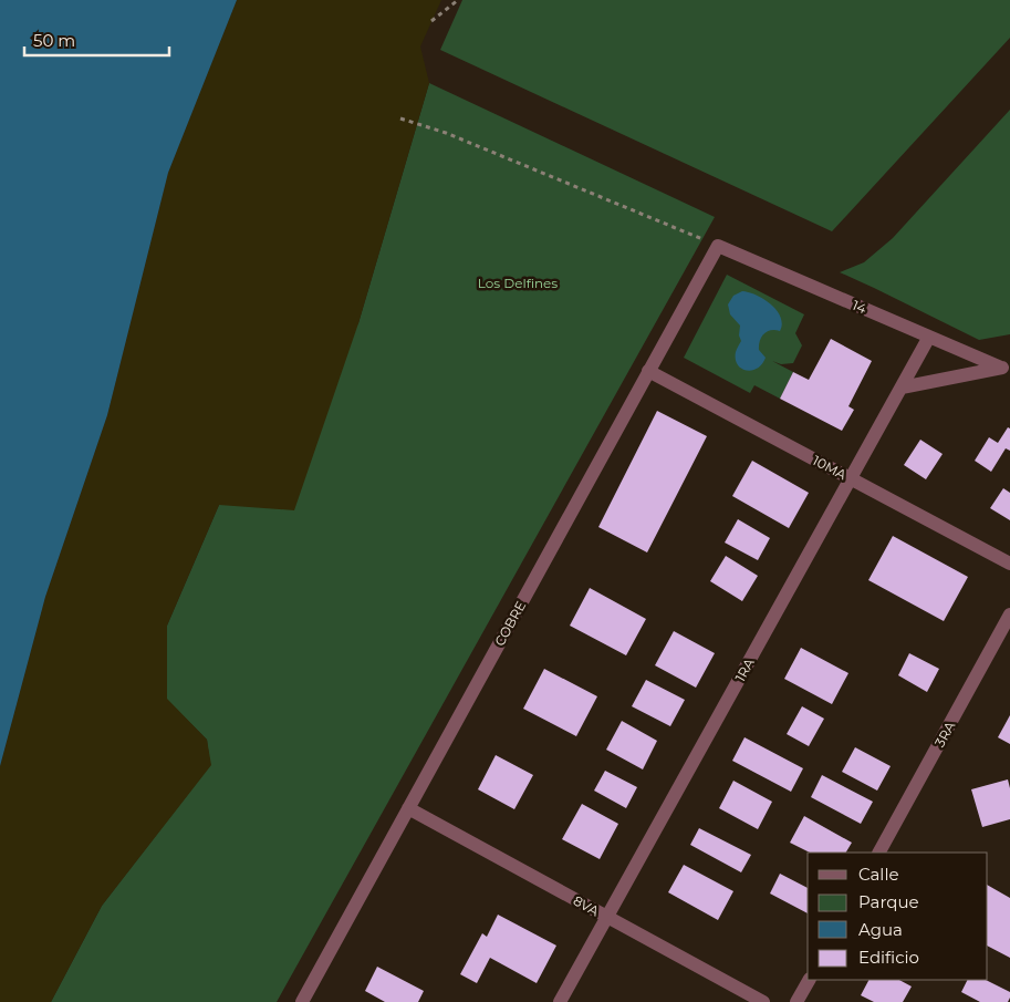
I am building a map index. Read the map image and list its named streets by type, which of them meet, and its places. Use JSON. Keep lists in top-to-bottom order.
{
  "streets": {
    "street": [
      "14",
      "10MA",
      "COBRE",
      "1RA",
      "3RA",
      "8VA"
    ]
  },
  "crossings": [
    ["14", "COBRE"],
    ["14", "1RA"],
    ["10MA", "COBRE"],
    ["10MA", "1RA"],
    ["COBRE", "8VA"],
    ["1RA", "8VA"]
  ],
  "parks": ["Los Delfines"],
  "legend": [
    "Calle",
    "Parque",
    "Agua",
    "Edificio"
  ],
  "scale_bar": "50 m"
}
